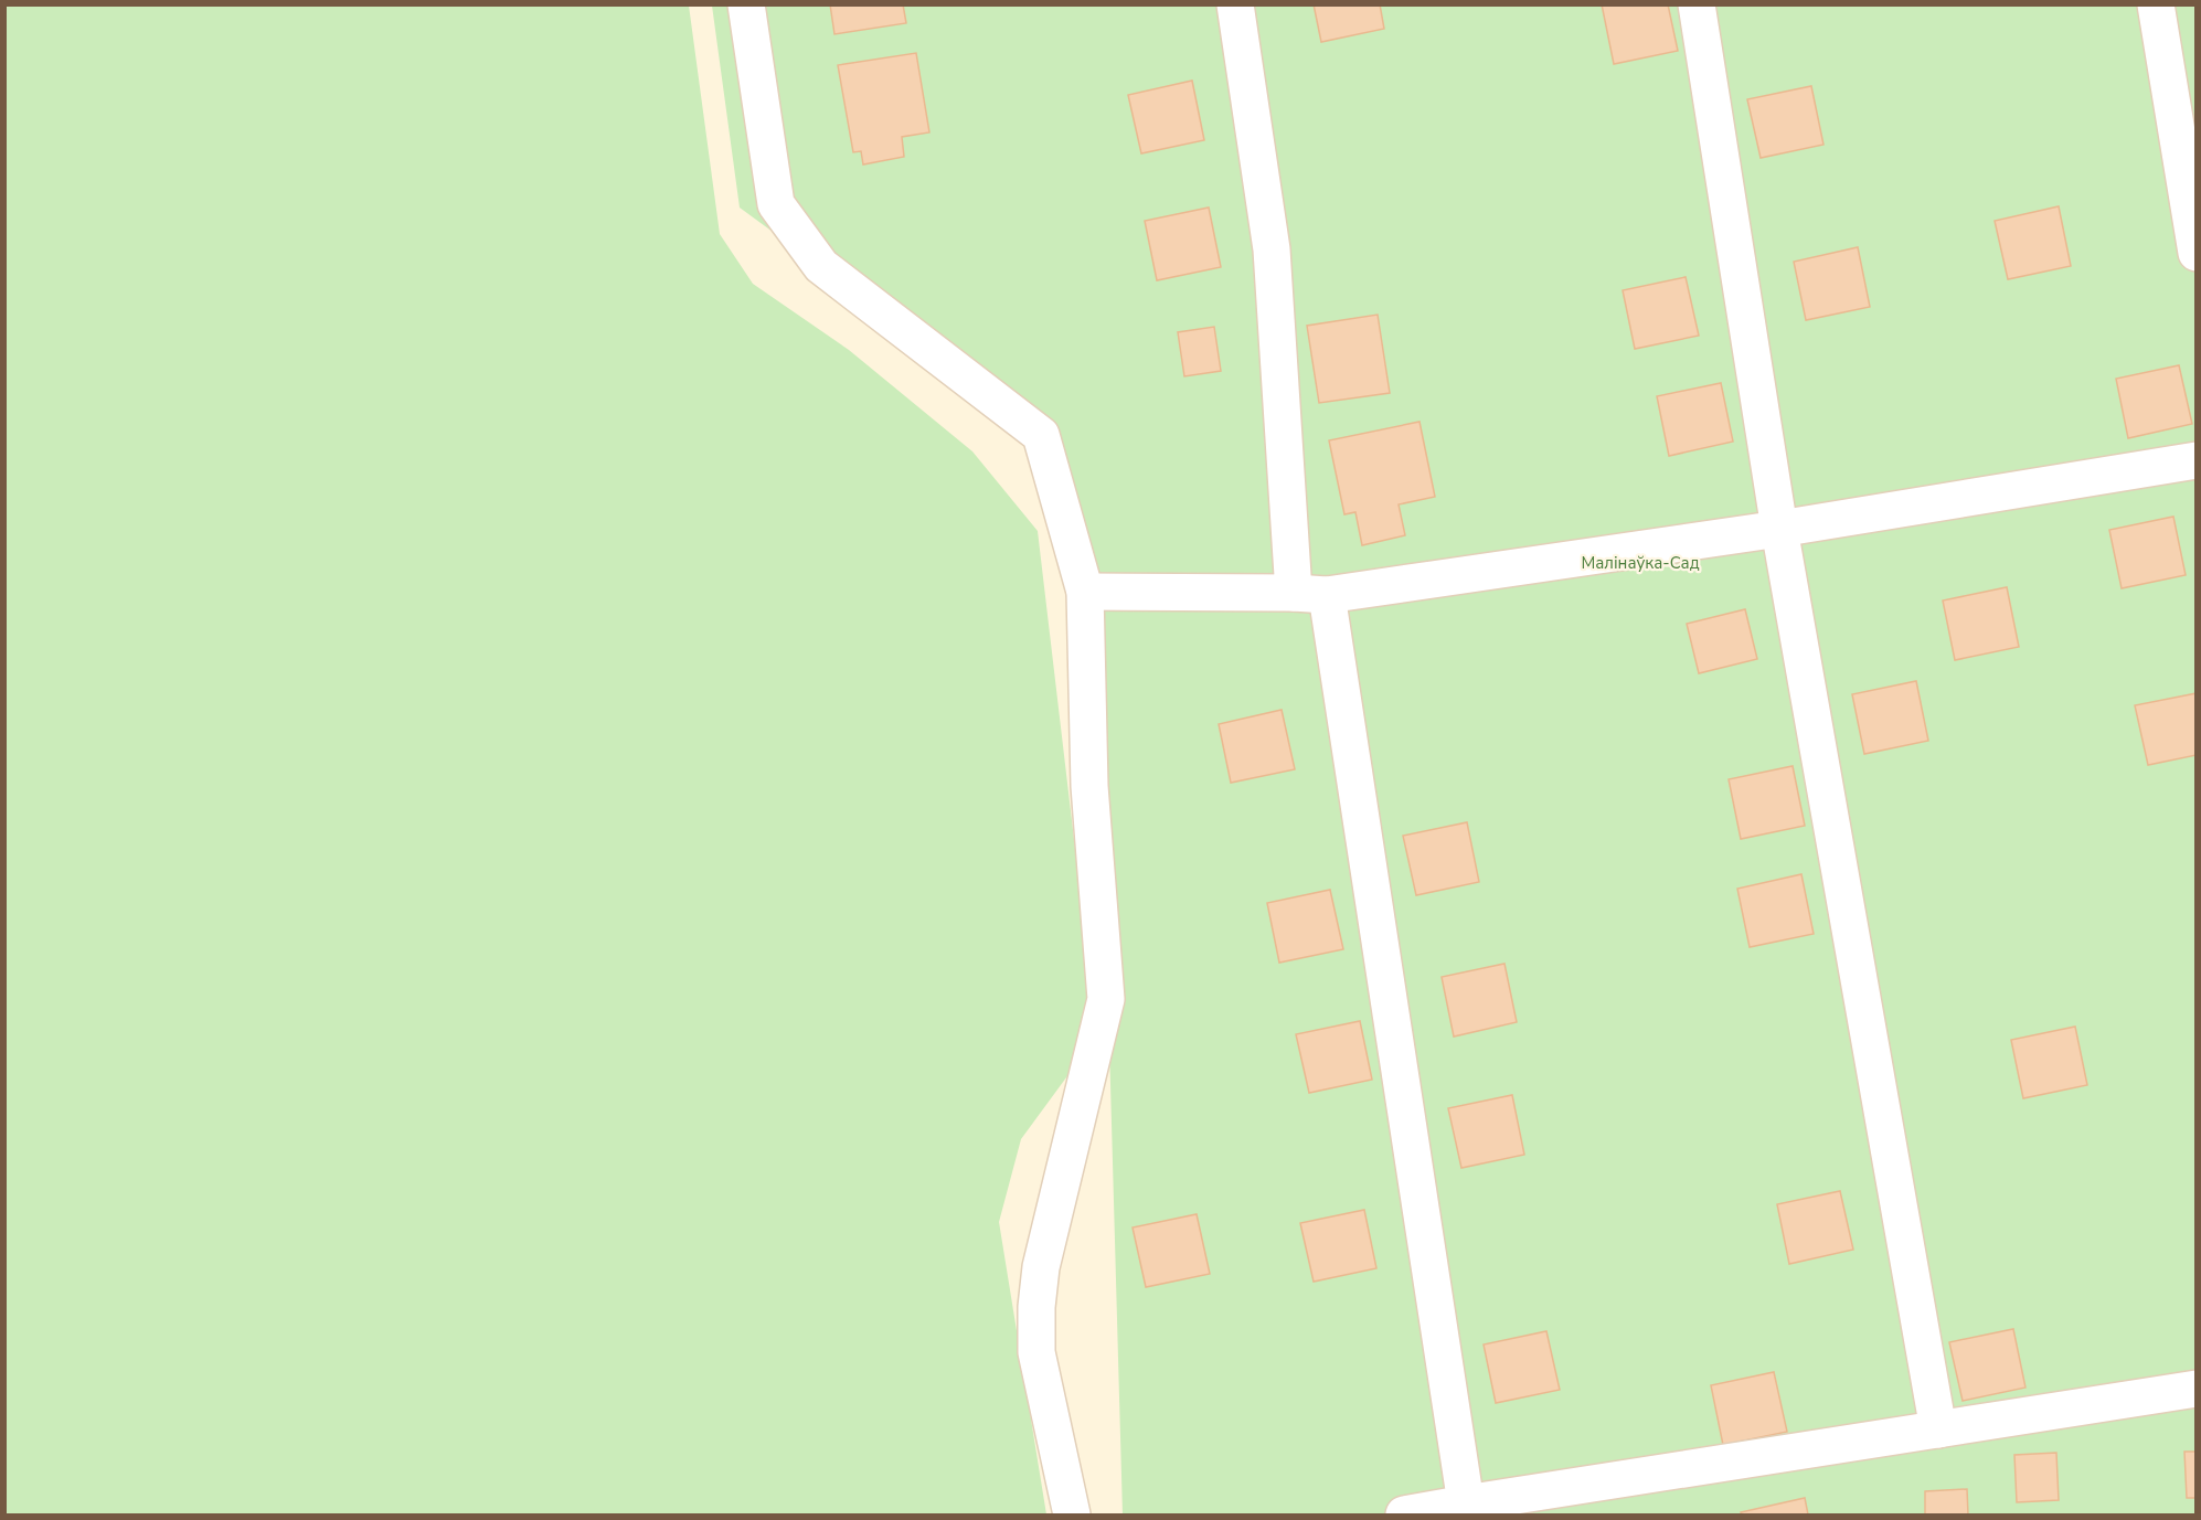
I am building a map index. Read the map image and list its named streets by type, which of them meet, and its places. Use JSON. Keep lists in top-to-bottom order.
{
  "parks": ["Малінаўка-Сад"]
}
